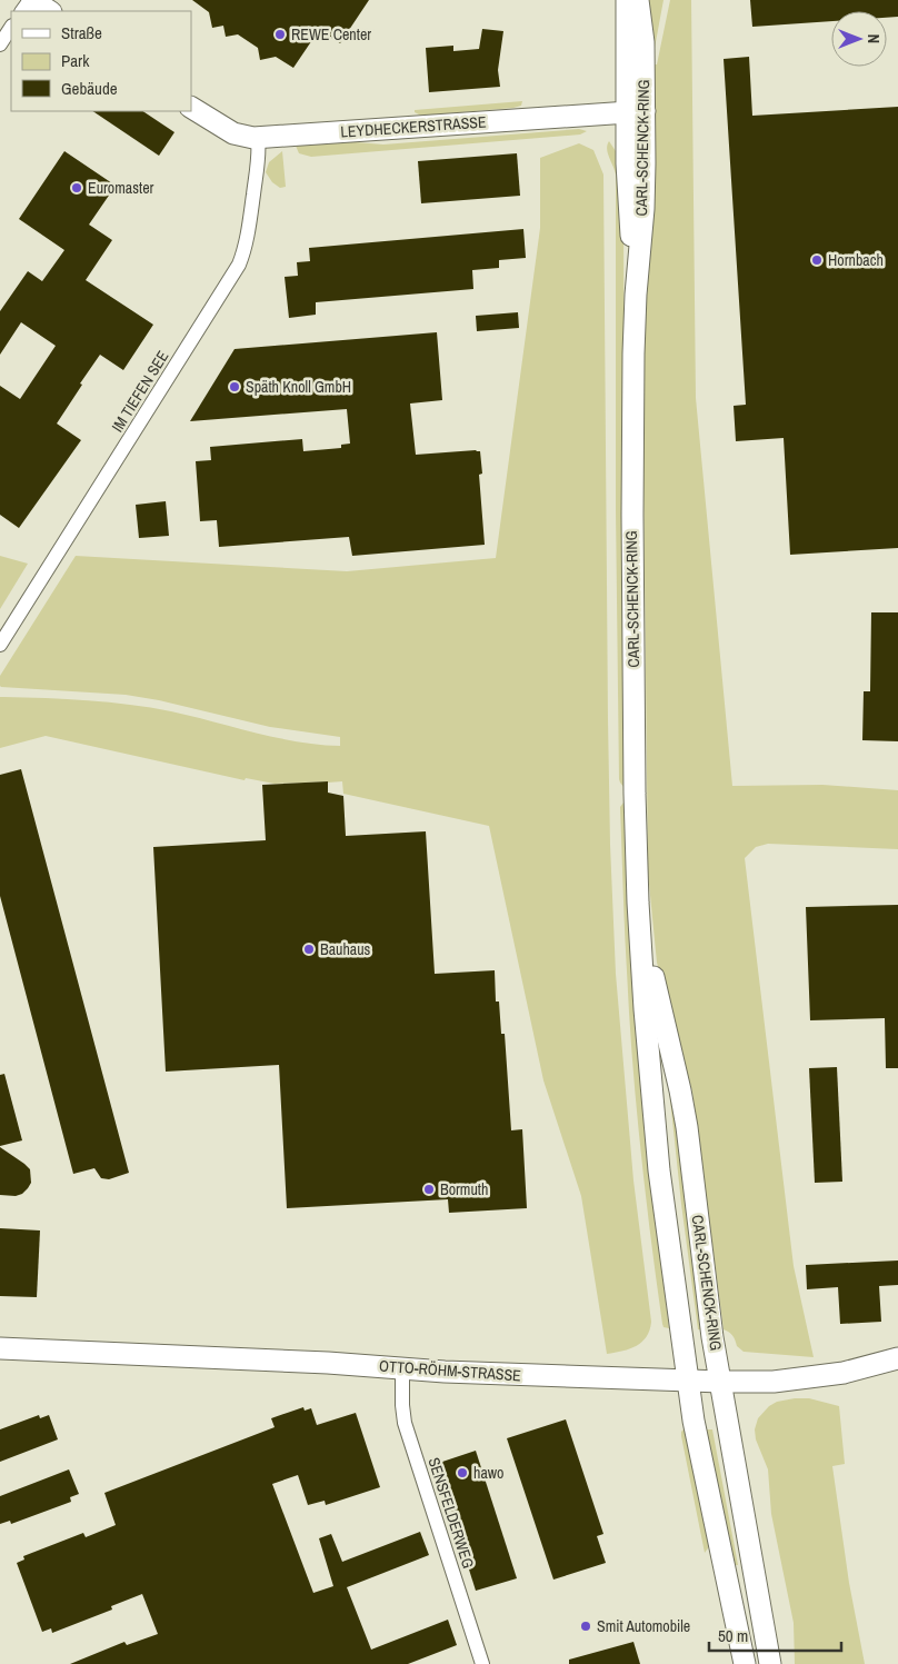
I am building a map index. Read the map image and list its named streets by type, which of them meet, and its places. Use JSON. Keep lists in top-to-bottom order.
{
  "streets": {
    "main road": ["LEYDHECKERSTRASSE", "CARL-SCHENCK-RING", "OTTO-RÖHM-STRASSE"],
    "street": ["IM TIEFEN SEE", "SENSFELDERWEG"]
  },
  "crossings": [
    ["LEYDHECKERSTRASSE", "CARL-SCHENCK-RING"],
    ["LEYDHECKERSTRASSE", "IM TIEFEN SEE"],
    ["CARL-SCHENCK-RING", "OTTO-RÖHM-STRASSE"],
    ["OTTO-RÖHM-STRASSE", "SENSFELDERWEG"]
  ],
  "places": [
    "REWE Center",
    "Euromaster",
    "Hornbach",
    "Späth Knoll GmbH",
    "Bauhaus",
    "Bormuth",
    "hawo",
    "Smit Automobile"
  ],
  "legend": ["Straße", "Park", "Gebäude"],
  "scale_bar": "50 m",
  "north": "right"
}
